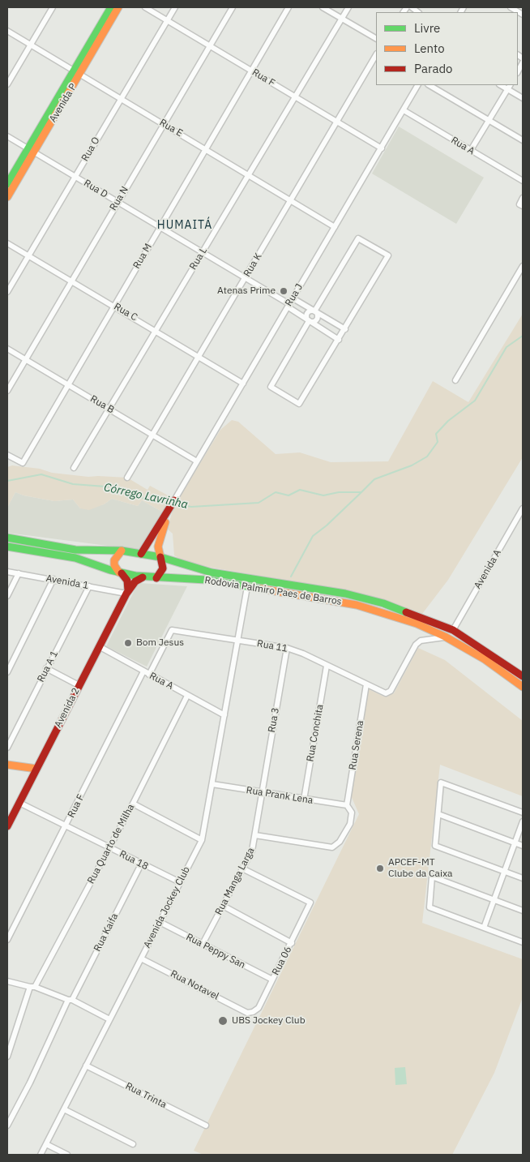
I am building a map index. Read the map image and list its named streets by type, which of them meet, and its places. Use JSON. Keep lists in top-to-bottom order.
{
  "streets": {
    "main road": [
      "Avenida P",
      "Rua J",
      "Rodovia Palmiro Paes de Barros",
      "Avenida 2"
    ],
    "street": [
      "Rua F",
      "Rua E",
      "Rua A",
      "Rua O",
      "Rua D",
      "Rua N",
      "Rua M",
      "Rua L",
      "Rua K",
      "Rua C",
      "Rua B",
      "Avenida A",
      "Avenida 1",
      "Rua 11",
      "Rua A 1",
      "Rua 3",
      "Rua Conchita",
      "Rua Serena",
      "Rua Prank Lena",
      "Rua Quarto de Milha",
      "Rua 18",
      "Rua Manga Larga",
      "Avenida Jockey Club",
      "Rua Kaifa",
      "Rua Peppy San",
      "Rua 06",
      "Rua Notavel",
      "Rua Trinta"
    ]
  },
  "crossings": [
    ["Rua F", "Rua A"],
    ["Rua F", "Rua O"],
    ["Rua F", "Rua N"],
    ["Rua F", "Rua M"],
    ["Rua F", "Rua L"],
    ["Rua F", "Rua K"],
    ["Rua F", "Rua J"],
    ["Rua F", "Rua 11"],
    ["Rua F", "Rua 18"],
    ["Avenida P", "Rua E"],
    ["Avenida P", "Rua D"],
    ["Rua E", "Rua O"],
    ["Rua E", "Rua N"],
    ["Rua E", "Rua M"],
    ["Rua E", "Rua L"],
    ["Rua E", "Rua K"],
    ["Rua E", "Rua J"],
    ["Rua A", "Rua J"],
    ["Rua A", "Avenida 2"],
    ["Rua A", "Rua Quarto de Milha"],
    ["Rua A", "Avenida Jockey Club"],
    ["Rua O", "Rua D"],
    ["Rua O", "Rua C"],
    ["Rua D", "Rua N"],
    ["Rua D", "Rua M"],
    ["Rua D", "Rua L"],
    ["Rua D", "Rua K"],
    ["Rua D", "Rua J"],
    ["Rua N", "Rua C"],
    ["Rua N", "Rua B"],
    ["Rua M", "Rua C"],
    ["Rua M", "Rua B"],
    ["Rua L", "Rua C"],
    ["Rua L", "Rua B"],
    ["Rua K", "Rua C"],
    ["Rua K", "Rua B"],
    ["Rua J", "Rua C"],
    ["Rua J", "Rua B"],
    ["Rua J", "Rodovia Palmiro Paes de Barros"],
    ["Avenida A", "Rodovia Palmiro Paes de Barros"],
    ["Avenida 1", "Rua A 1"],
    ["Avenida 1", "Avenida 2"],
    ["Rodovia Palmiro Paes de Barros", "Rua 11"],
    ["Rodovia Palmiro Paes de Barros", "Avenida 2"],
    ["Rua 11", "Rua 3"],
    ["Rua 11", "Rua Conchita"],
    ["Rua 11", "Rua Serena"],
    ["Rua 11", "Avenida Jockey Club"],
    ["Rua 3", "Rua Prank Lena"],
    ["Rua 3", "Rua Manga Larga"],
    ["Rua Conchita", "Rua Prank Lena"],
    ["Rua Serena", "Rua Prank Lena"],
    ["Rua Prank Lena", "Rua Manga Larga"],
    ["Rua Prank Lena", "Avenida Jockey Club"],
    ["Rua Quarto de Milha", "Rua 18"],
    ["Rua 18", "Avenida Jockey Club"],
    ["Rua 18", "Rua Kaifa"],
    ["Rua Manga Larga", "Rua Peppy San"],
    ["Rua Manga Larga", "Rua 06"],
    ["Avenida Jockey Club", "Rua Peppy San"],
    ["Avenida Jockey Club", "Rua Notavel"],
    ["Avenida Jockey Club", "Rua Trinta"],
    ["Rua Peppy San", "Rua 06"],
    ["Rua 06", "Rua Notavel"]
  ],
  "districts": ["HUMAITÁ"],
  "water": ["Córrego Lavrinha"],
  "places": [
    "Atenas Prime",
    "Bom Jesus",
    "APCEF-MT Clube da Caixa",
    "UBS Jockey Club"
  ],
  "legend": ["Livre", "Lento", "Parado"]
}
